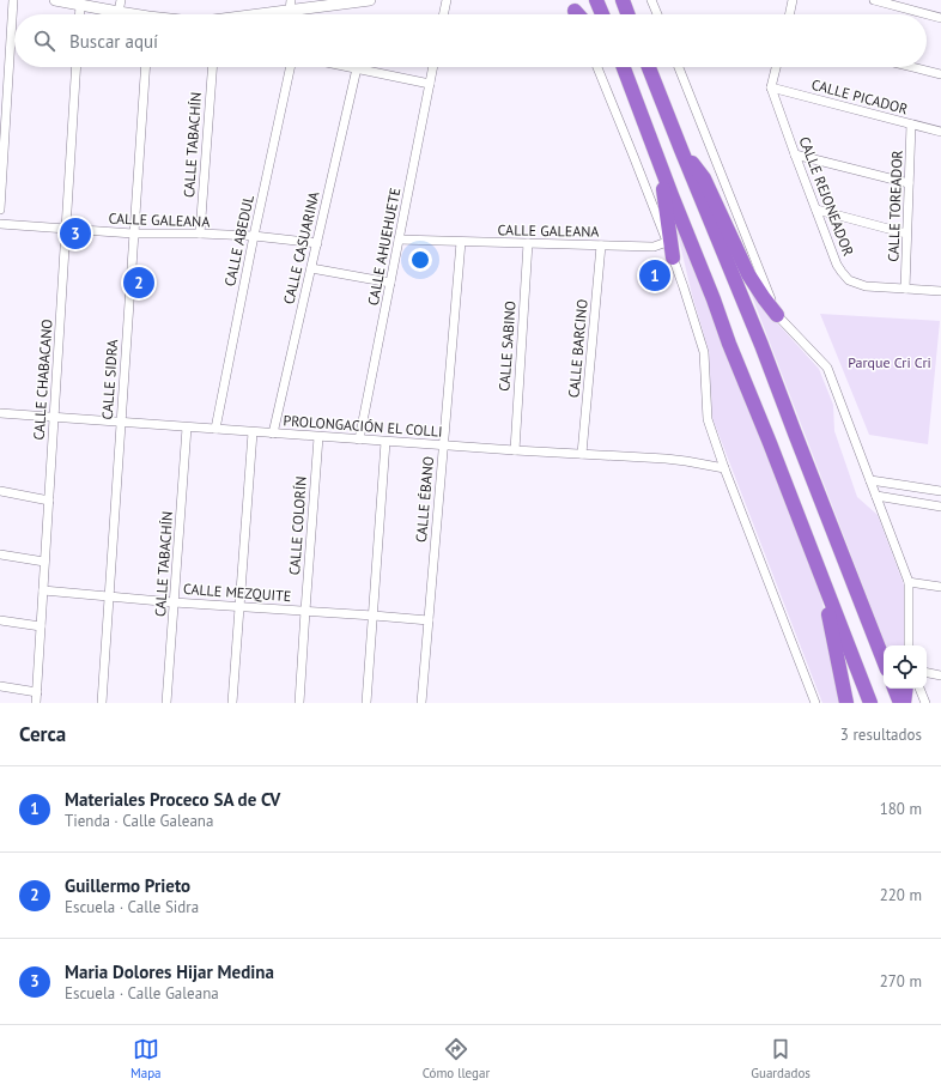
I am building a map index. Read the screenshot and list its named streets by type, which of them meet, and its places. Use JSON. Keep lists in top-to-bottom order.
{
  "streets": {
    "street": [
      "CALLE PICADOR",
      "CALLE TABACHÍN",
      "CALLE REJONEADOR",
      "CALLE TOREADOR",
      "CALLE GALEANA",
      "CALLE ABEDUL",
      "CALLE AHUEHUETE",
      "CALLE CASUARINA",
      "CALLE SABINO",
      "CALLE BARCINO",
      "CALLE CHABACANO",
      "CALLE SIDRA",
      "PROLONGACIÓN EL COLLI",
      "CALLE ÉBANO",
      "CALLE COLORÍN",
      "CALLE MEZQUITE"
    ]
  },
  "crossings": [
    ["CALLE PICADOR", "CALLE REJONEADOR"],
    ["CALLE PICADOR", "CALLE TOREADOR"],
    ["CALLE TABACHÍN", "CALLE GALEANA"],
    ["CALLE TABACHÍN", "PROLONGACIÓN EL COLLI"],
    ["CALLE TABACHÍN", "CALLE MEZQUITE"],
    ["CALLE REJONEADOR", "CALLE TOREADOR"],
    ["CALLE GALEANA", "CALLE ABEDUL"],
    ["CALLE GALEANA", "CALLE AHUEHUETE"],
    ["CALLE GALEANA", "CALLE CASUARINA"],
    ["CALLE GALEANA", "CALLE SABINO"],
    ["CALLE GALEANA", "CALLE BARCINO"],
    ["CALLE GALEANA", "CALLE CHABACANO"],
    ["CALLE GALEANA", "CALLE SIDRA"],
    ["CALLE GALEANA", "CALLE ÉBANO"],
    ["CALLE ABEDUL", "PROLONGACIÓN EL COLLI"],
    ["CALLE AHUEHUETE", "PROLONGACIÓN EL COLLI"],
    ["CALLE CASUARINA", "PROLONGACIÓN EL COLLI"],
    ["CALLE SABINO", "PROLONGACIÓN EL COLLI"],
    ["CALLE BARCINO", "PROLONGACIÓN EL COLLI"],
    ["CALLE CHABACANO", "PROLONGACIÓN EL COLLI"],
    ["CALLE CHABACANO", "CALLE MEZQUITE"],
    ["CALLE SIDRA", "PROLONGACIÓN EL COLLI"],
    ["CALLE SIDRA", "CALLE MEZQUITE"],
    ["PROLONGACIÓN EL COLLI", "CALLE ÉBANO"],
    ["PROLONGACIÓN EL COLLI", "CALLE COLORÍN"],
    ["CALLE ÉBANO", "CALLE MEZQUITE"],
    ["CALLE COLORÍN", "CALLE MEZQUITE"]
  ],
  "parks": ["Parque Cri Cri"],
  "page": {
    "search": "Buscar aquí",
    "pins": ["3", "1", "2"],
    "heading": ["Cerca", "3 resultados"],
    "list": [
      {
        "mark": "1",
        "name": "Materiales Proceco SA de CV",
        "note": "Tienda · Calle Galeana",
        "value": "180 m"
      },
      {
        "mark": "2",
        "name": "Guillermo Prieto",
        "note": "Escuela · Calle Sidra",
        "value": "220 m"
      },
      {
        "mark": "3",
        "name": "Maria Dolores Hijar Medina",
        "note": "Escuela · Calle Galeana",
        "value": "270 m"
      }
    ],
    "nav": ["Mapa", "Cómo llegar", "Guardados"]
  }
}
